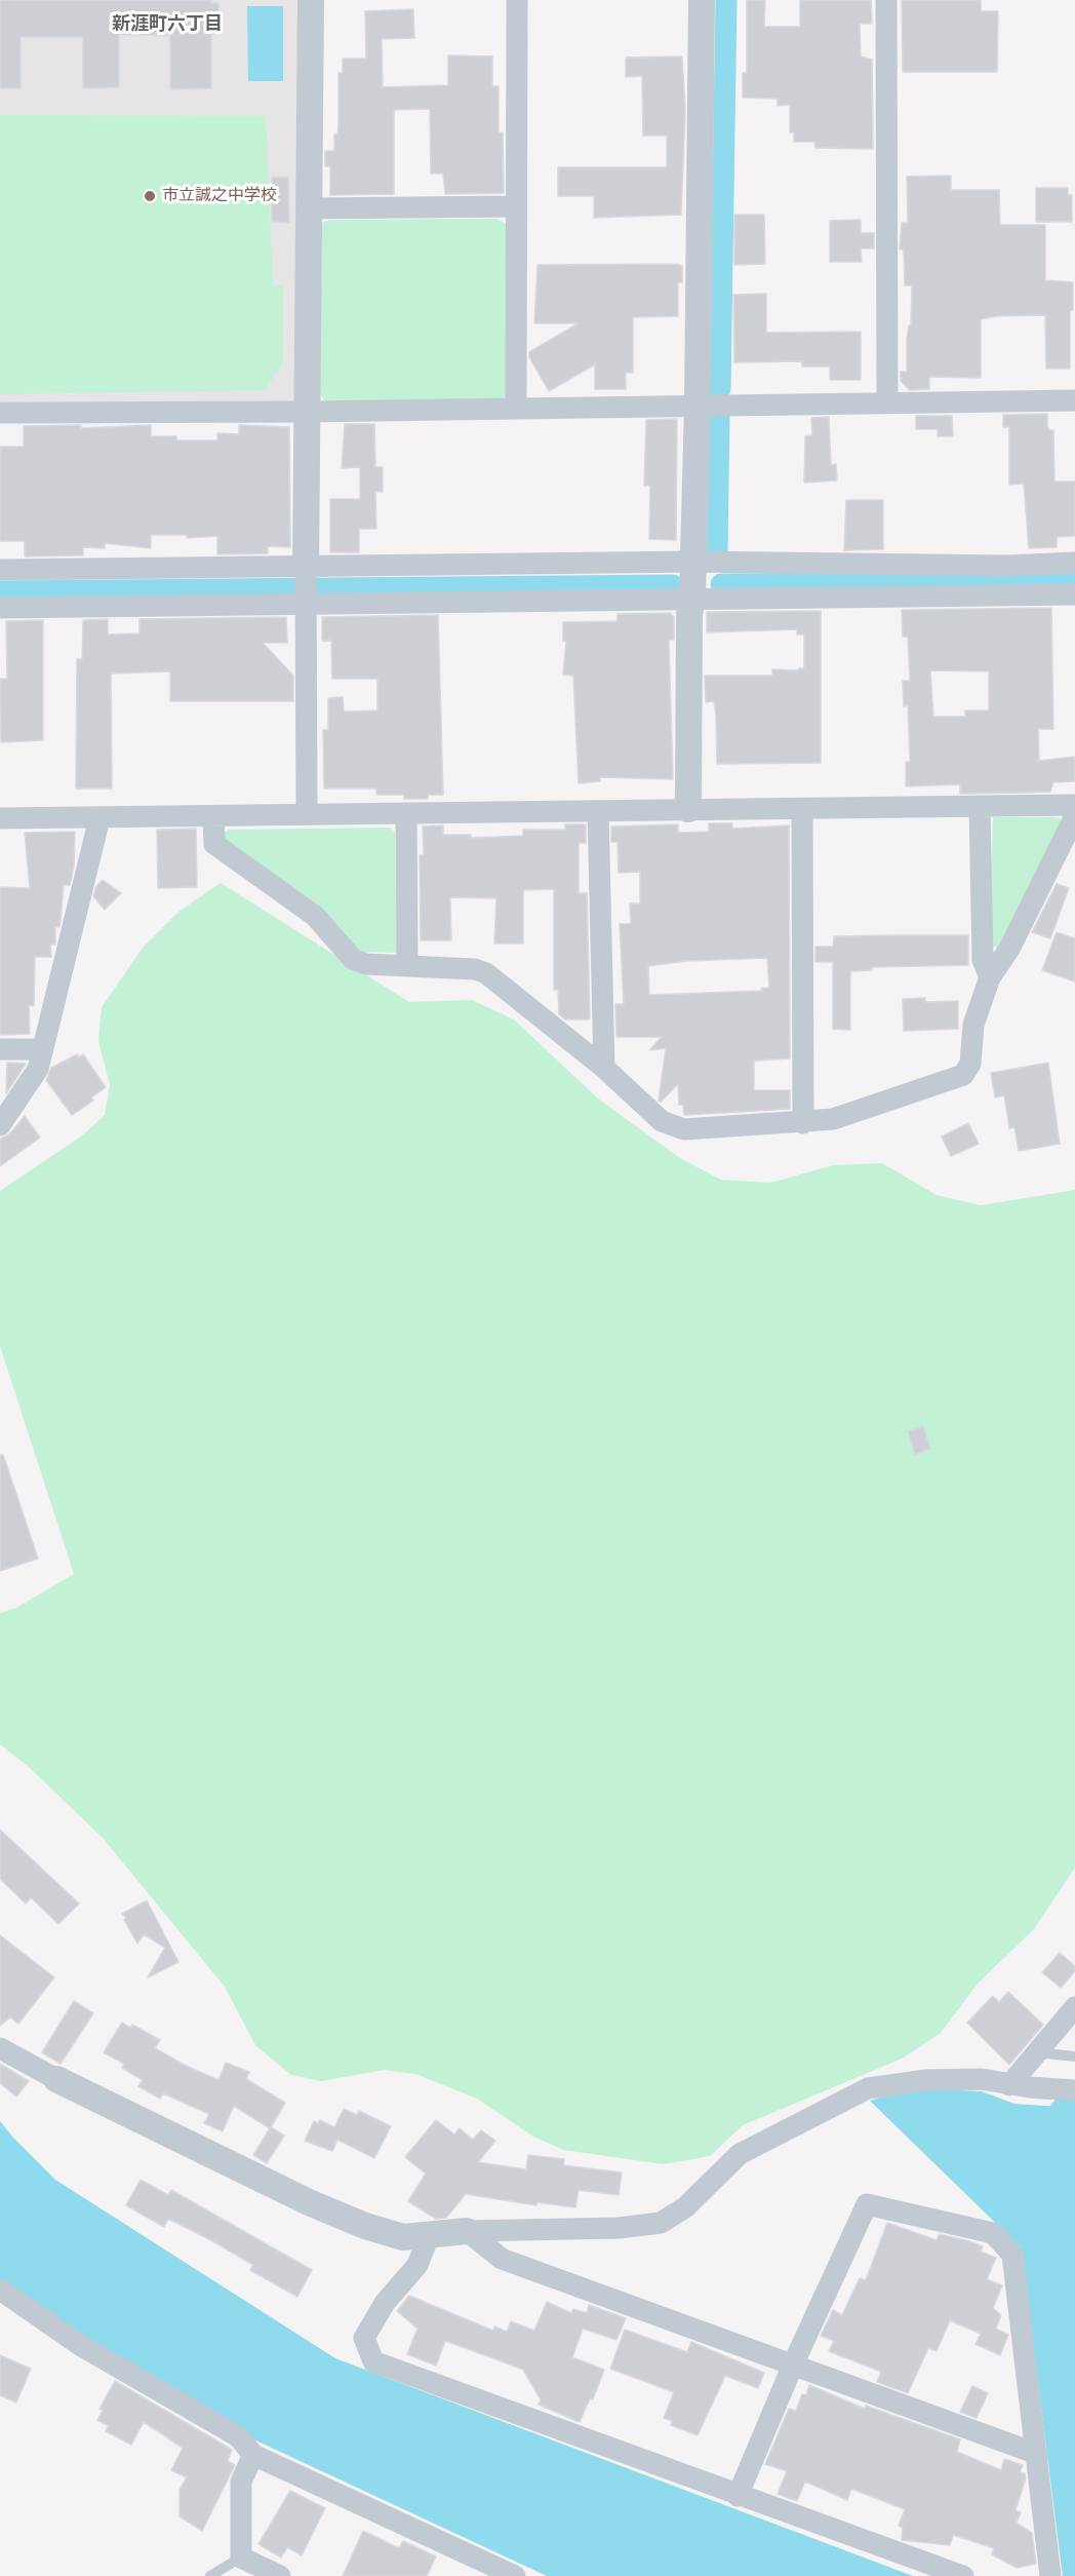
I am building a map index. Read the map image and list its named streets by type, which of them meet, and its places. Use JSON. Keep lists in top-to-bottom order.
{
  "districts": ["新涯町六丁目"],
  "places": ["市立誠之中学校"]
}
